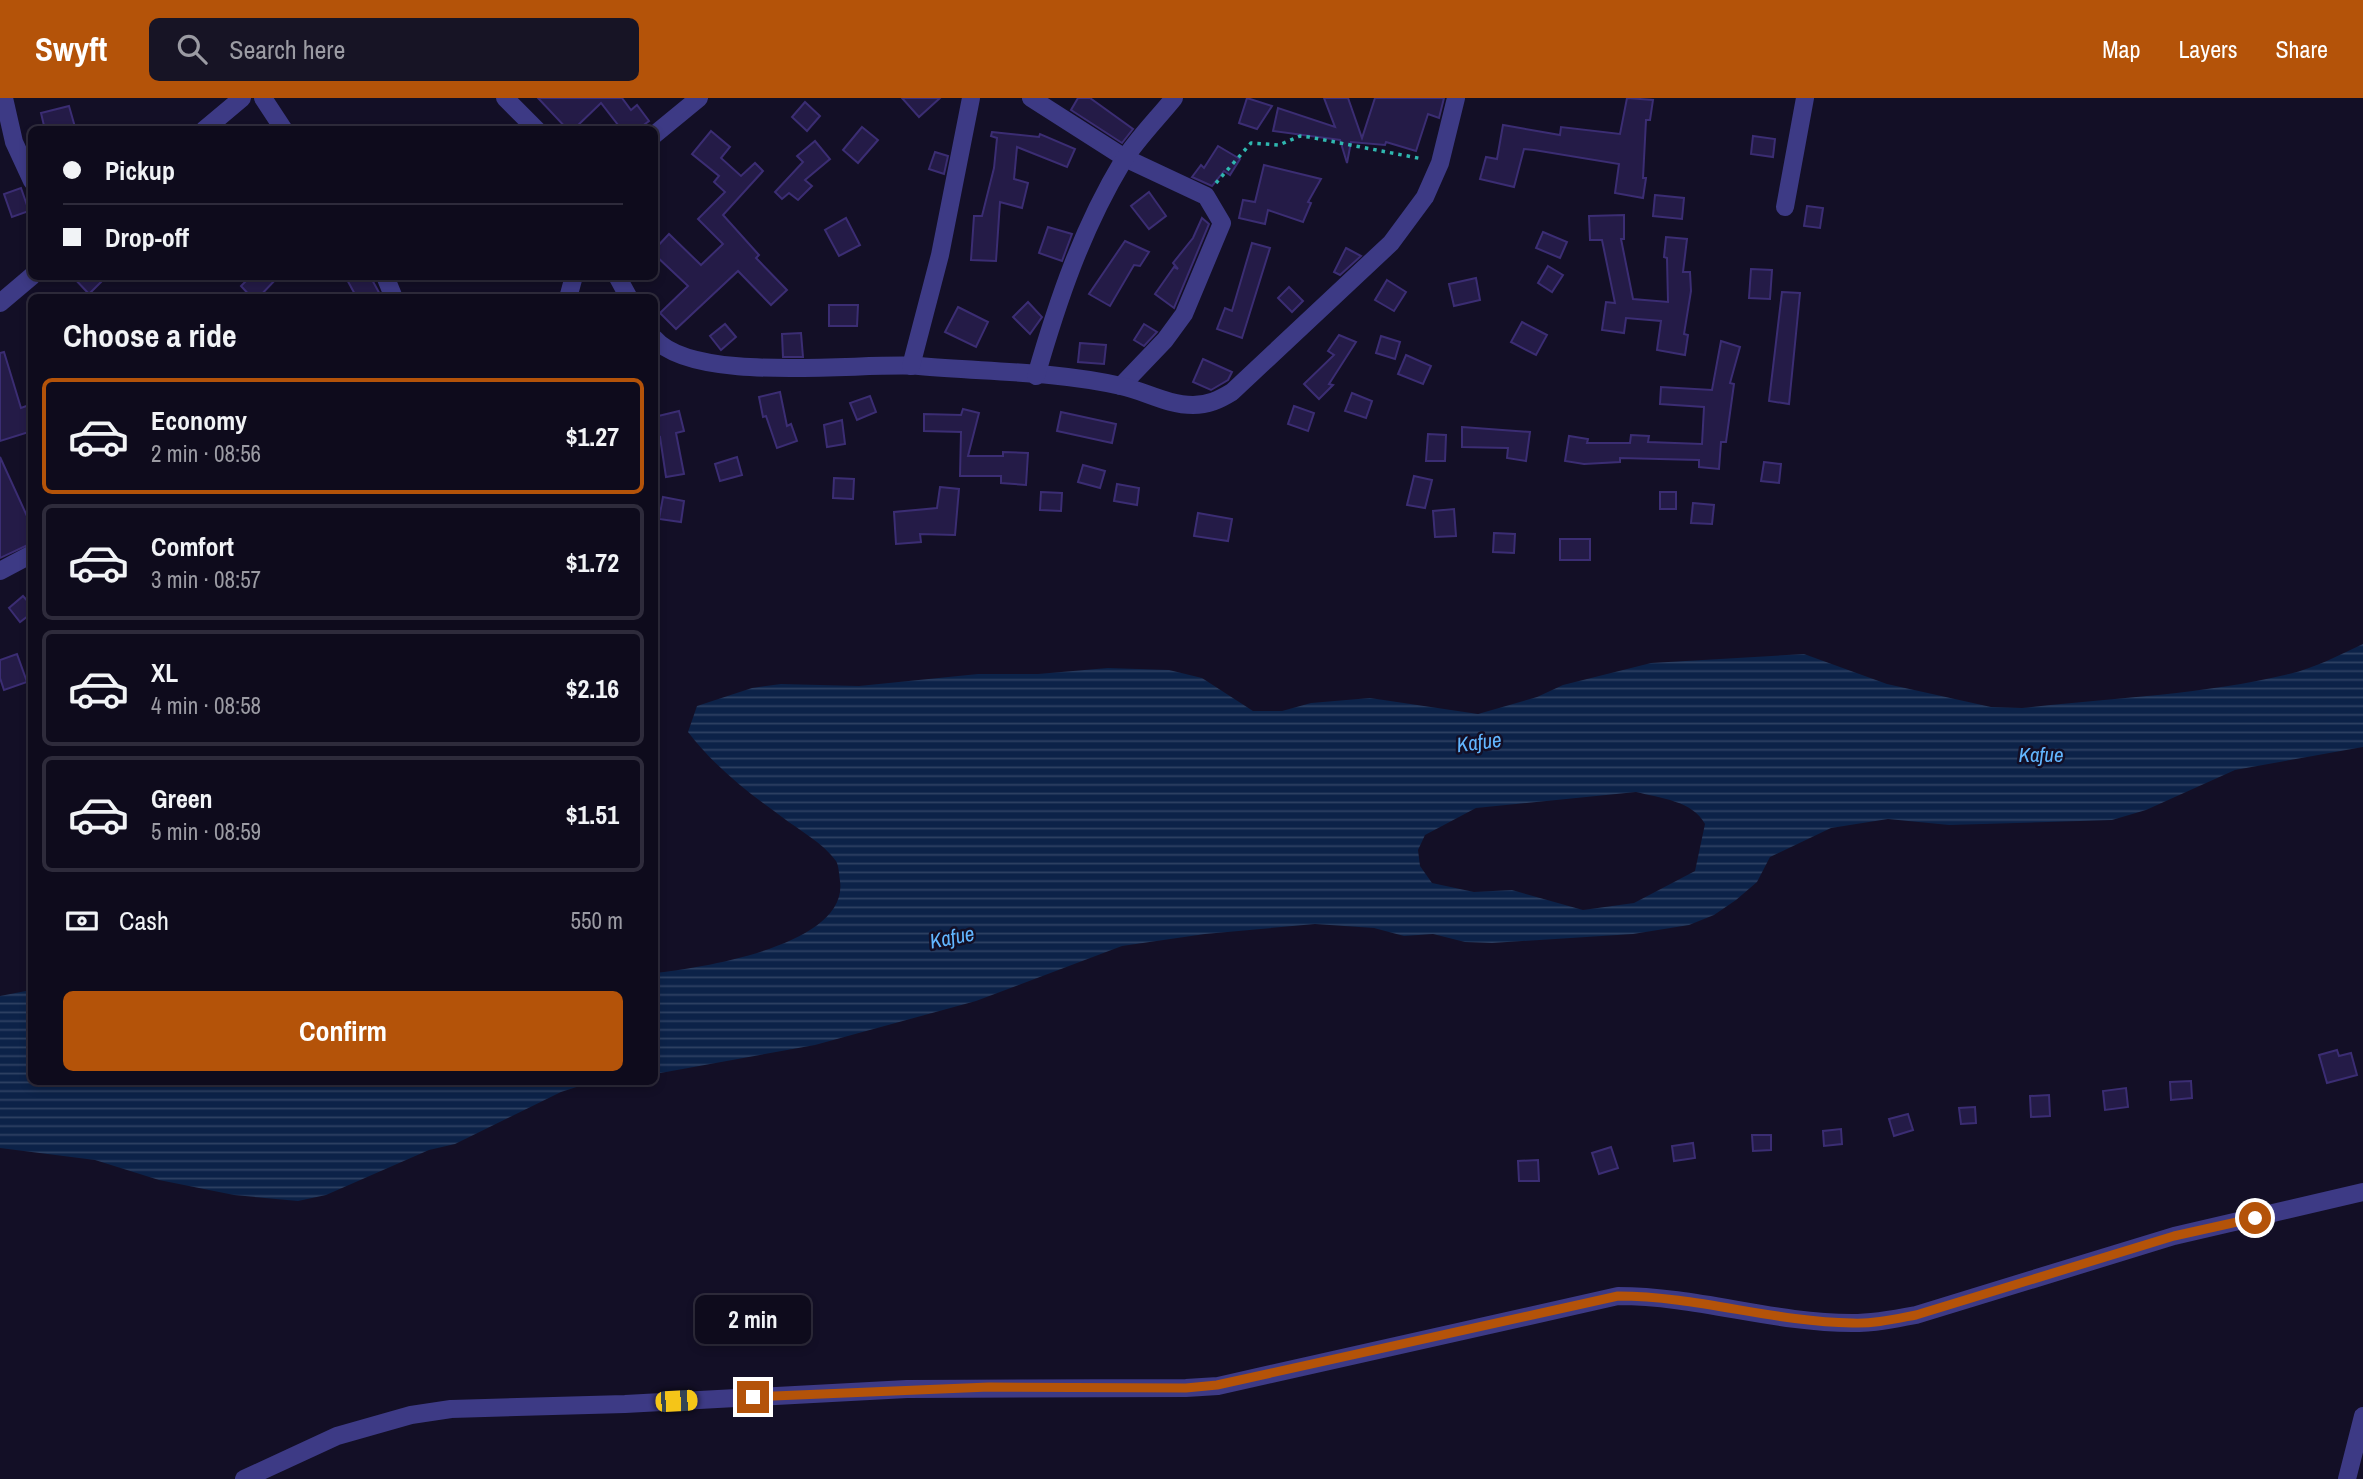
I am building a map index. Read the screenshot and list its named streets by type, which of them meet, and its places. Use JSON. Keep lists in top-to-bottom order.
{
  "water": ["Kafue"],
  "page": {
    "header": "Swyft",
    "search": "Search here",
    "nav": ["Map", "Layers", "Share"],
    "banner": ["Pickup", "Drop-off"],
    "heading": "Choose a ride",
    "list": [
      {
        "name": "Economy",
        "note": "2 min · 08:56",
        "value": "$1.27"
      },
      {
        "name": "Comfort",
        "note": "3 min · 08:57",
        "value": "$1.72"
      },
      {
        "name": "XL",
        "note": "4 min · 08:58",
        "value": "$2.16"
      },
      {
        "name": "Green",
        "note": "5 min · 08:59",
        "value": "$1.51"
      }
    ],
    "pay": ["Cash", "550 m"],
    "buttons": "Confirm",
    "bubble": "2 min"
  }
}
